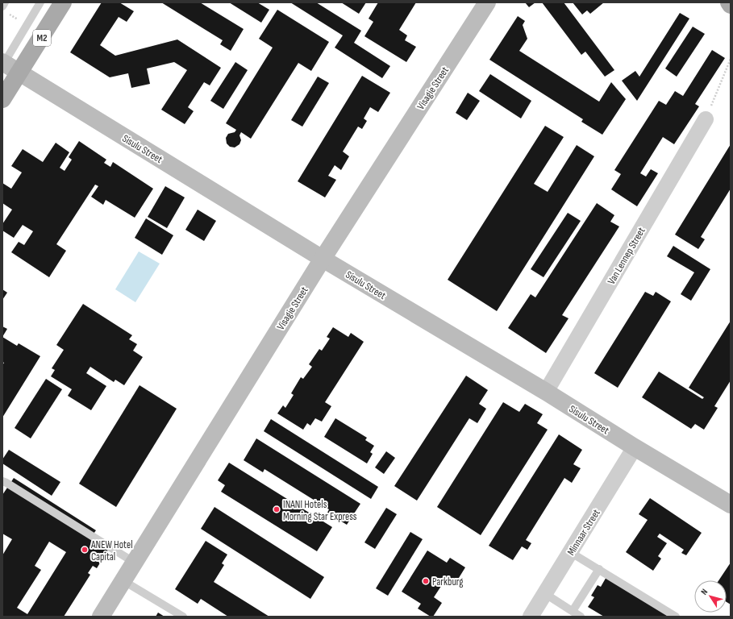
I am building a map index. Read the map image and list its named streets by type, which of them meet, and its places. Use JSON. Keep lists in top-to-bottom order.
{
  "streets": {
    "main road": ["M2"],
    "street": [
      "Visagie Street",
      "Sisulu Street",
      "Van Lennep Street",
      "Minnaar Street"
    ]
  },
  "crossings": [
    ["M2", "Sisulu Street"],
    ["Visagie Street", "Sisulu Street"],
    ["Sisulu Street", "Van Lennep Street"],
    ["Sisulu Street", "Minnaar Street"]
  ],
  "places": ["INANI Hotels Morning Star Express", "ANEW Hotel Capital", "Parkburg"],
  "north": "top left"
}
